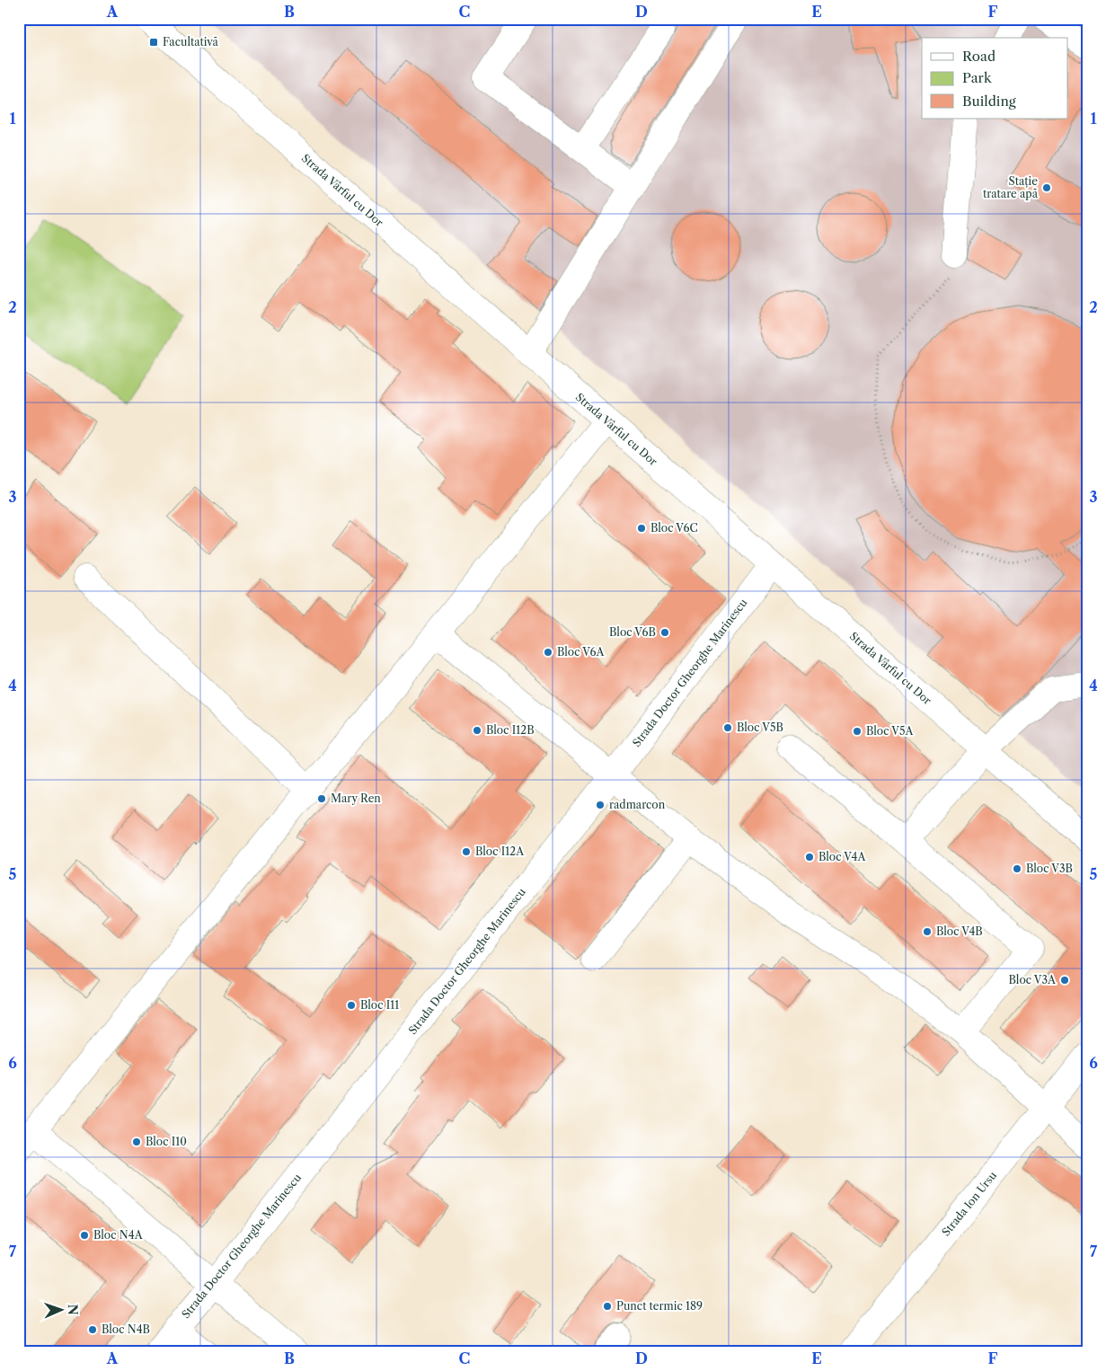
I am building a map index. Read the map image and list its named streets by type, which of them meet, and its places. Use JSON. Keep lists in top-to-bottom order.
{
  "streets": {
    "street": ["Strada Vârful cu Dor", "Strada Doctor Gheorghe Marinescu", "Strada Ion Ursu"]
  },
  "crossings": [
    ["Strada Vârful cu Dor", "Strada Doctor Gheorghe Marinescu"]
  ],
  "places": {
    "transit": ["Facultativă"],
    "other": [
      "Stație tratare apă",
      "Bloc V6C",
      "Bloc V6B",
      "Bloc V6A",
      "Bloc V5B",
      "Bloc I12B",
      "Bloc V5A",
      "Mary Ren",
      "radmarcon",
      "Bloc I12A",
      "Bloc V4A",
      "Bloc V3B",
      "Bloc V4B",
      "Bloc V3A",
      "Bloc I11",
      "Bloc I10",
      "Bloc N4A",
      "Punct termic 189",
      "Bloc N4B"
    ]
  },
  "legend": ["Road", "Park", "Building"],
  "north": "right",
  "grid": {
    "columns": [
      "A",
      "B",
      "C",
      "D",
      "E",
      "F"
    ],
    "rows": [
      "1",
      "2",
      "3",
      "4",
      "5",
      "6",
      "7"
    ]
  }
}
